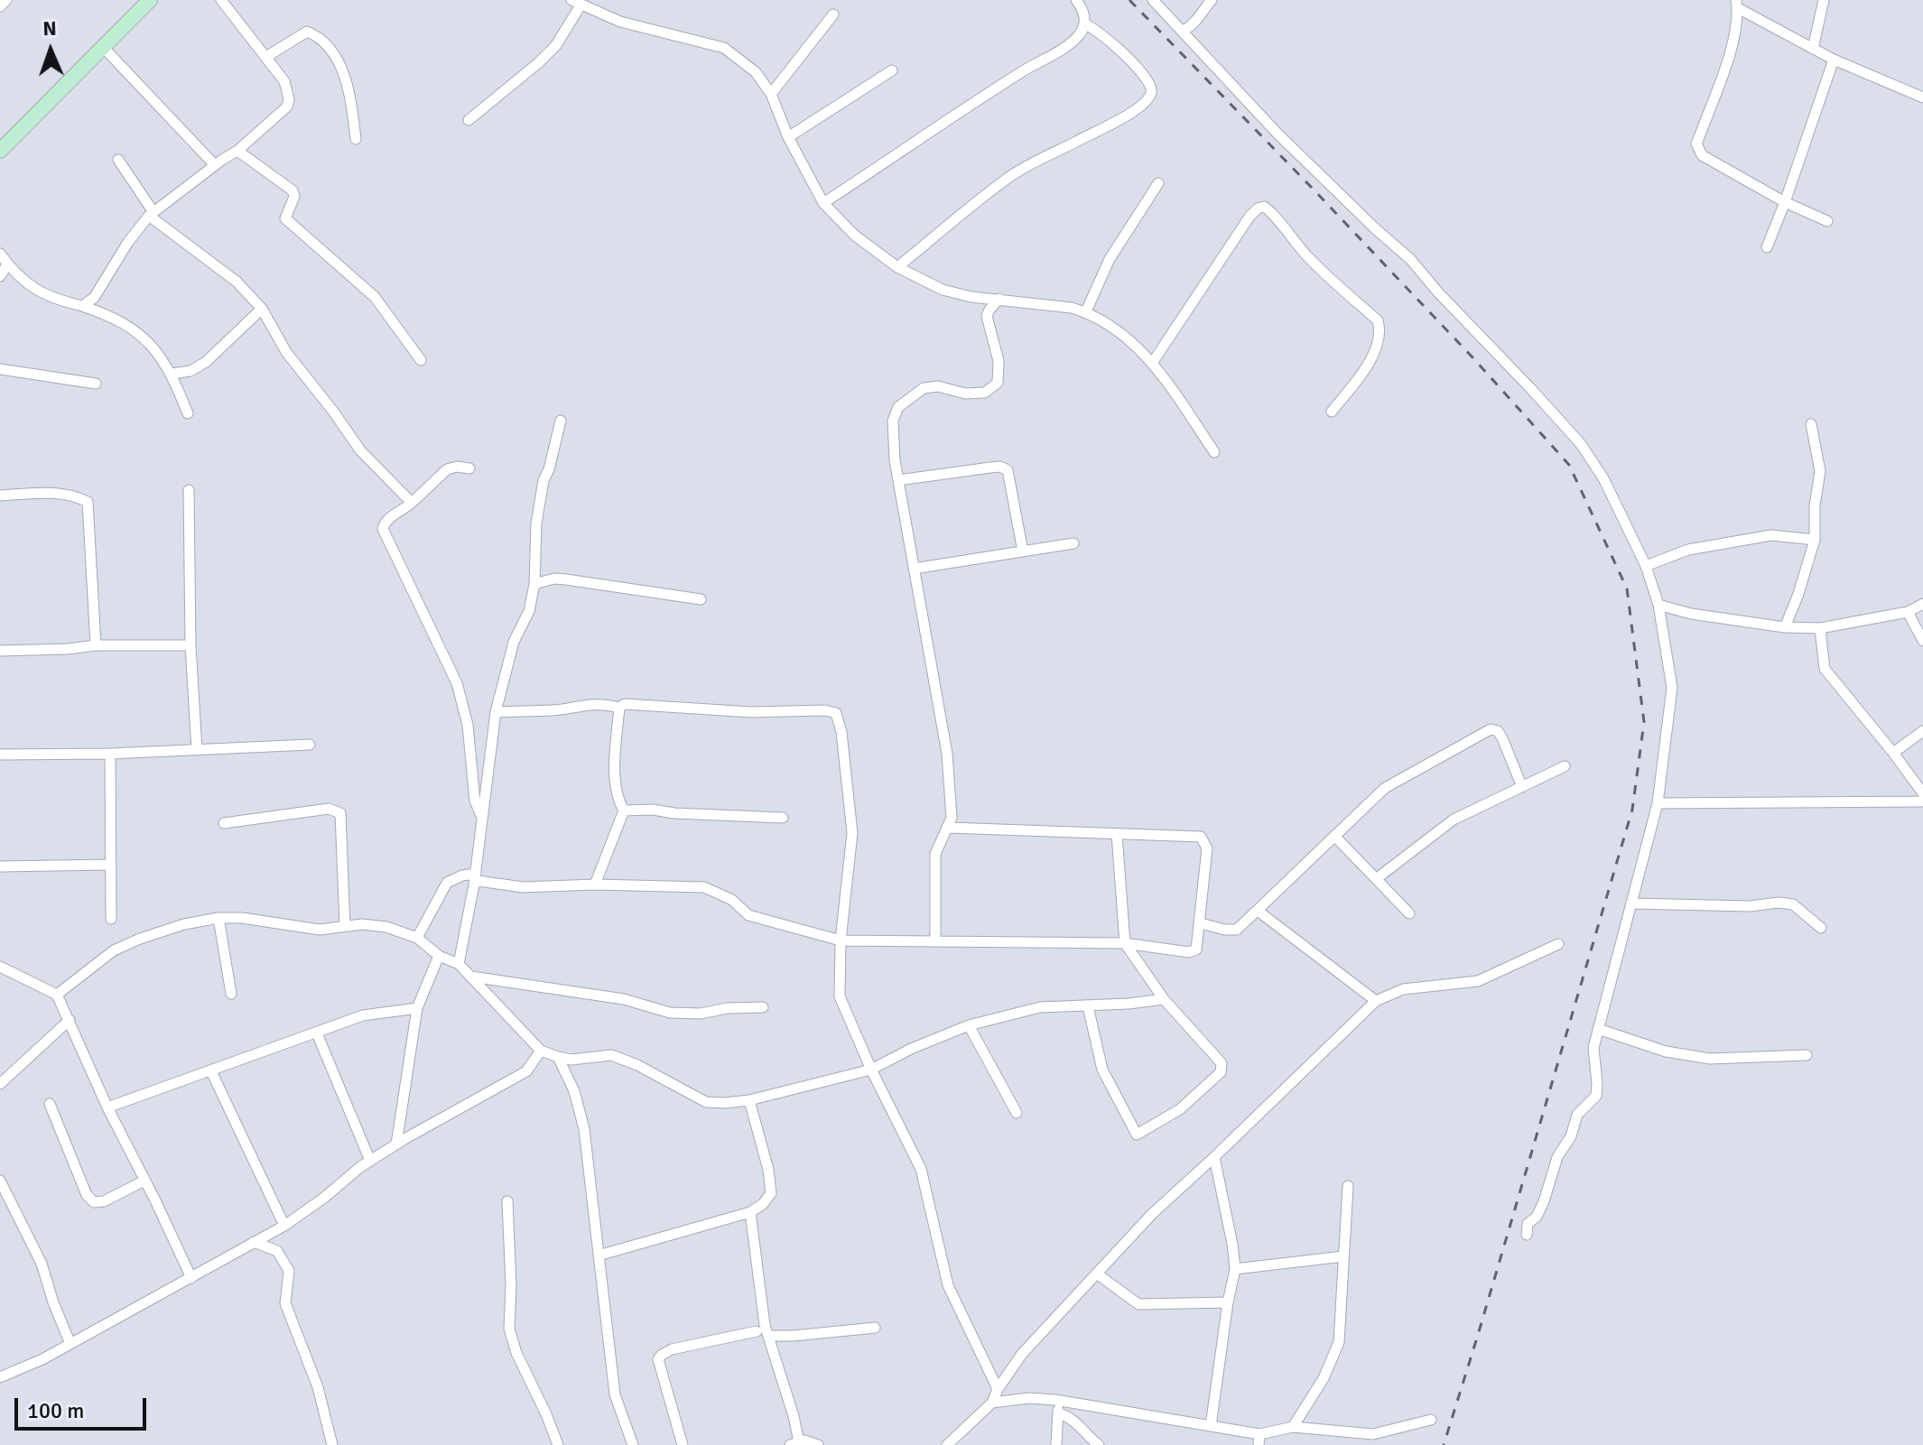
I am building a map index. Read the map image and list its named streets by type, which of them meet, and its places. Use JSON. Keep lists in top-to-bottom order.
{
  "scale_bar": "100 m",
  "north": "top"
}
